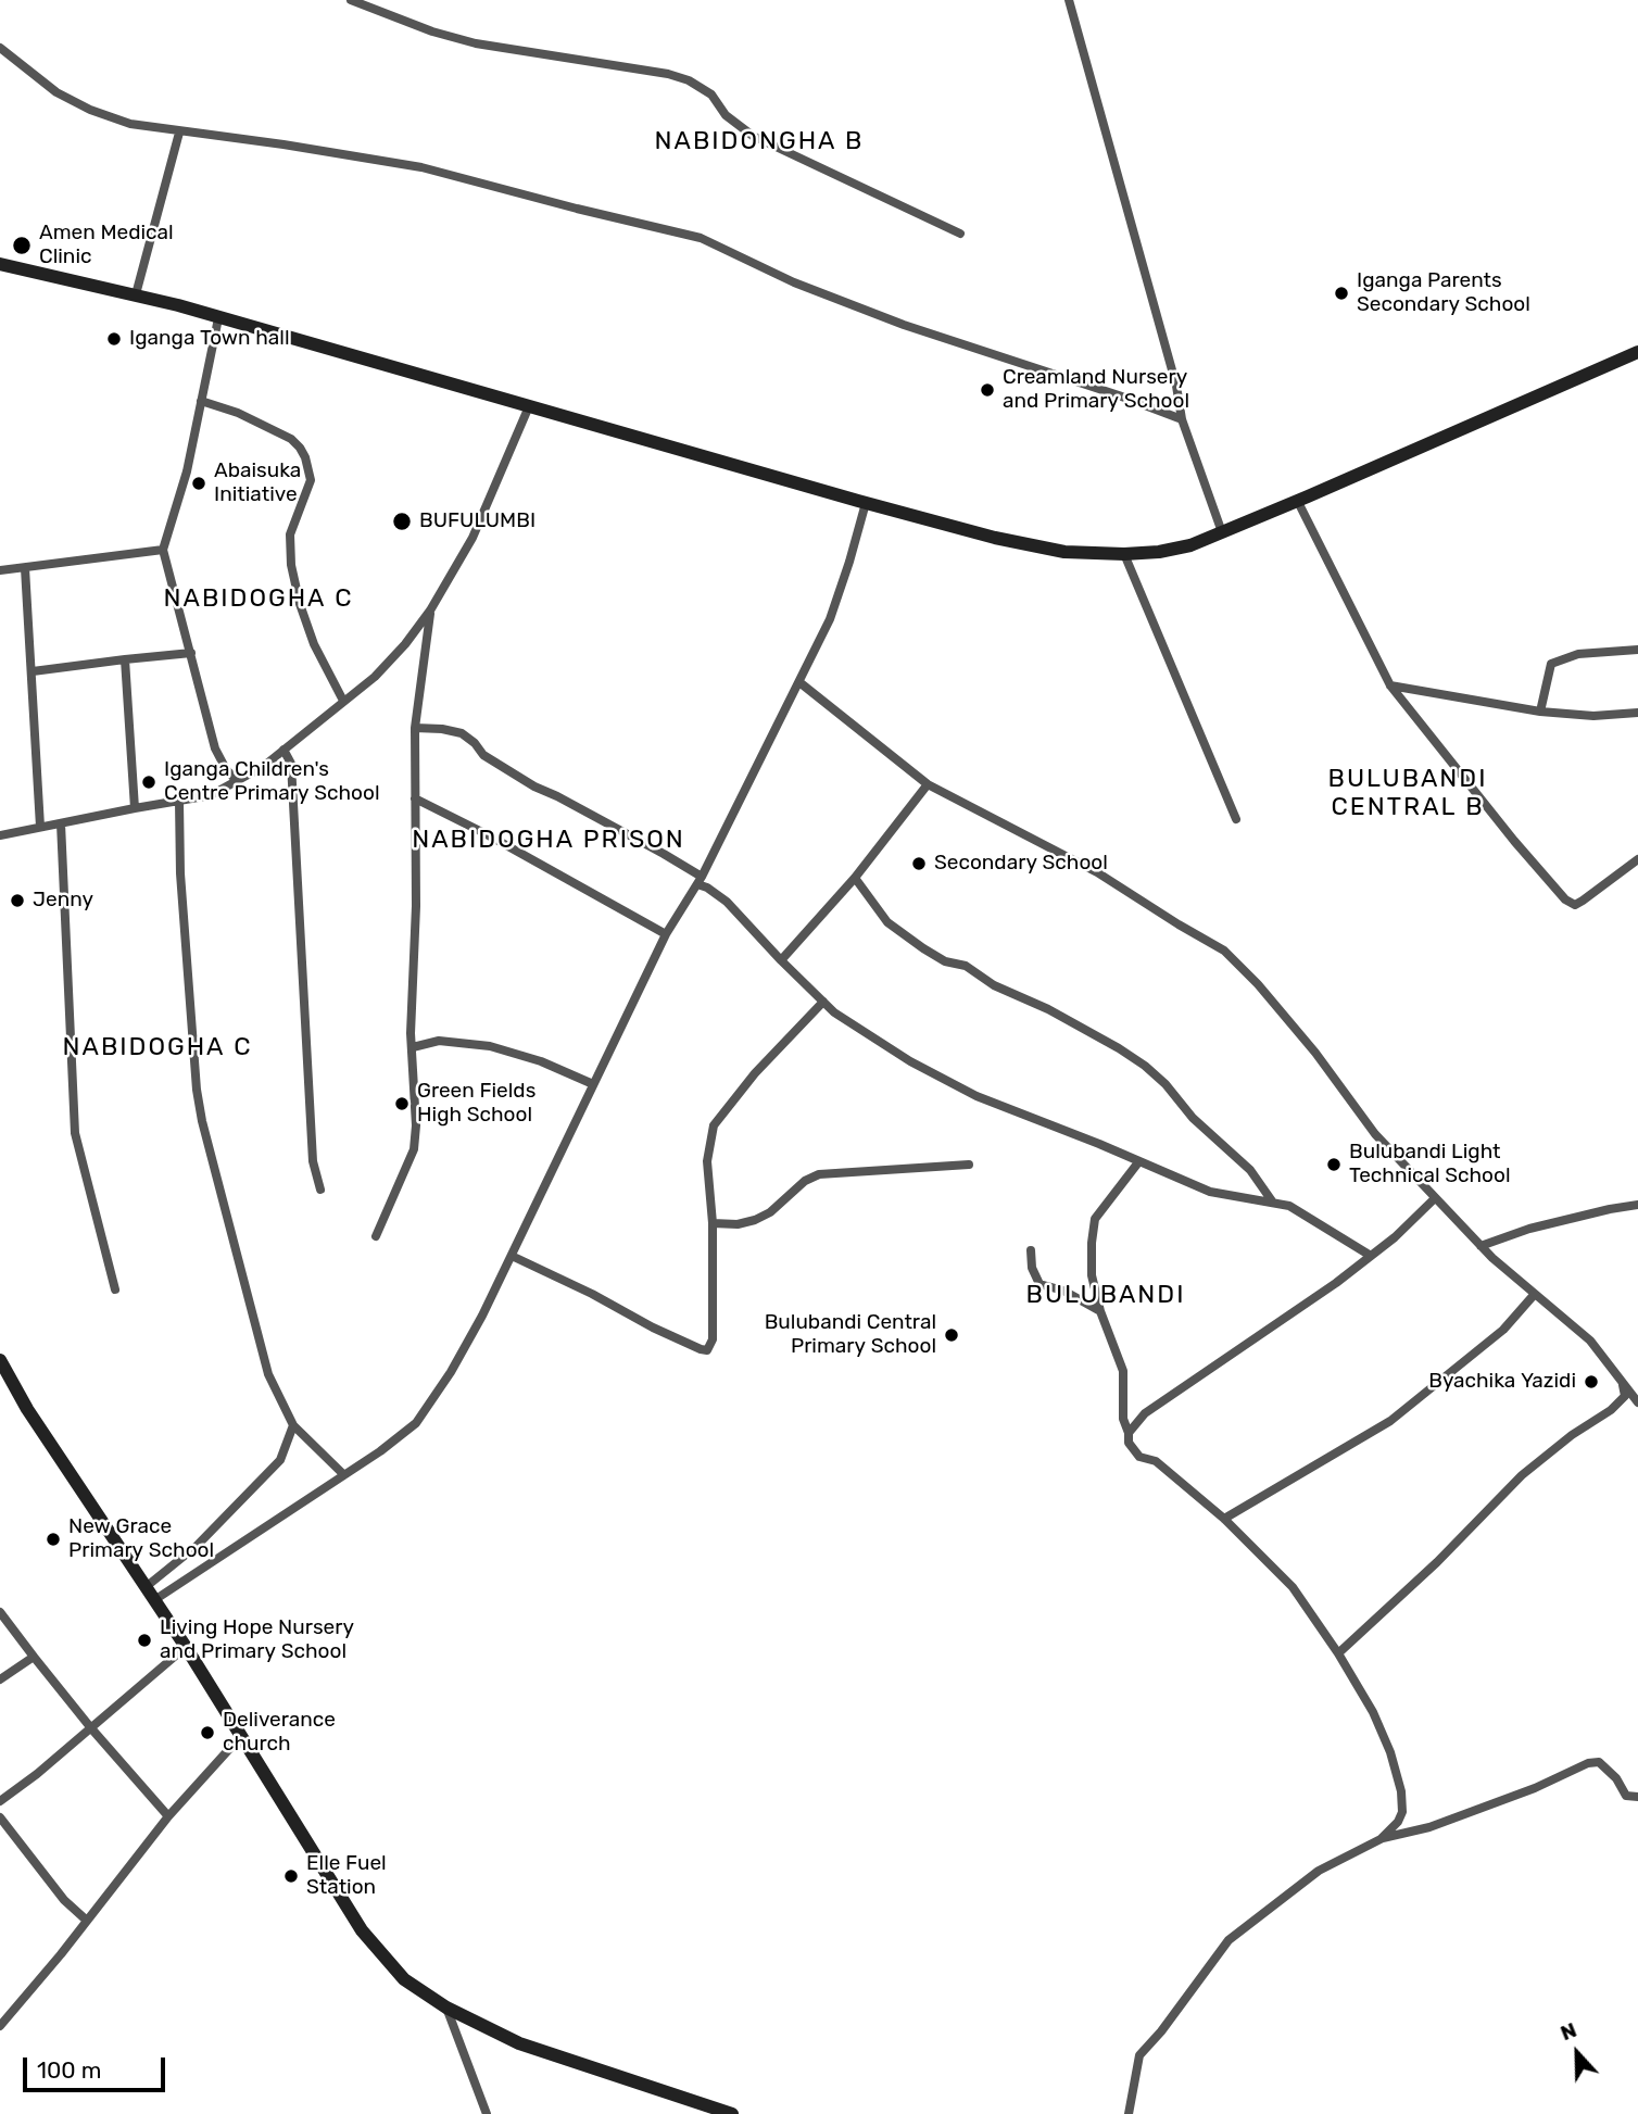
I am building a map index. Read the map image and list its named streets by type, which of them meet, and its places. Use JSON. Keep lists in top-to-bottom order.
{
  "districts": [
    "NABIDONGHA B",
    "NABIDOGHA C",
    "BULUBANDI CENTRAL B",
    "NABIDOGHA PRISON",
    "NABIDOGHA C",
    "BULUBANDI"
  ],
  "places": [
    "Amen Medical Clinic",
    "Iganga Parents Secondary School",
    "Iganga Town hall",
    "Creamland Nursery and Primary School",
    "Abaisuka Initiative",
    "BUFULUMBI",
    "Iganga Children's Centre Primary School",
    "Secondary School",
    "Jenny",
    "Green Fields High School",
    "Bulubandi Light Technical School",
    "Bulubandi Central Primary School",
    "Byachika Yazidi",
    "New Grace Primary School",
    "Living Hope Nursery and Primary School",
    "Deliverance church",
    "Elle Fuel Station"
  ],
  "scale_bar": "100 m",
  "north": "top"
}
